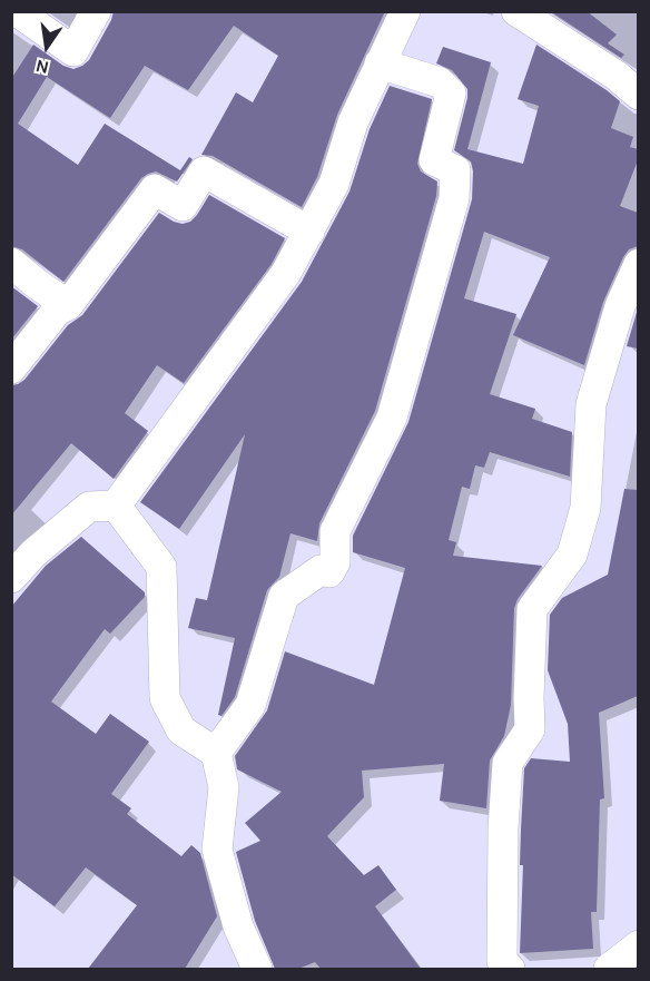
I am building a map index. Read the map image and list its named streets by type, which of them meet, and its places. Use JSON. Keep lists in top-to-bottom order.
{
  "north": "bottom"
}
